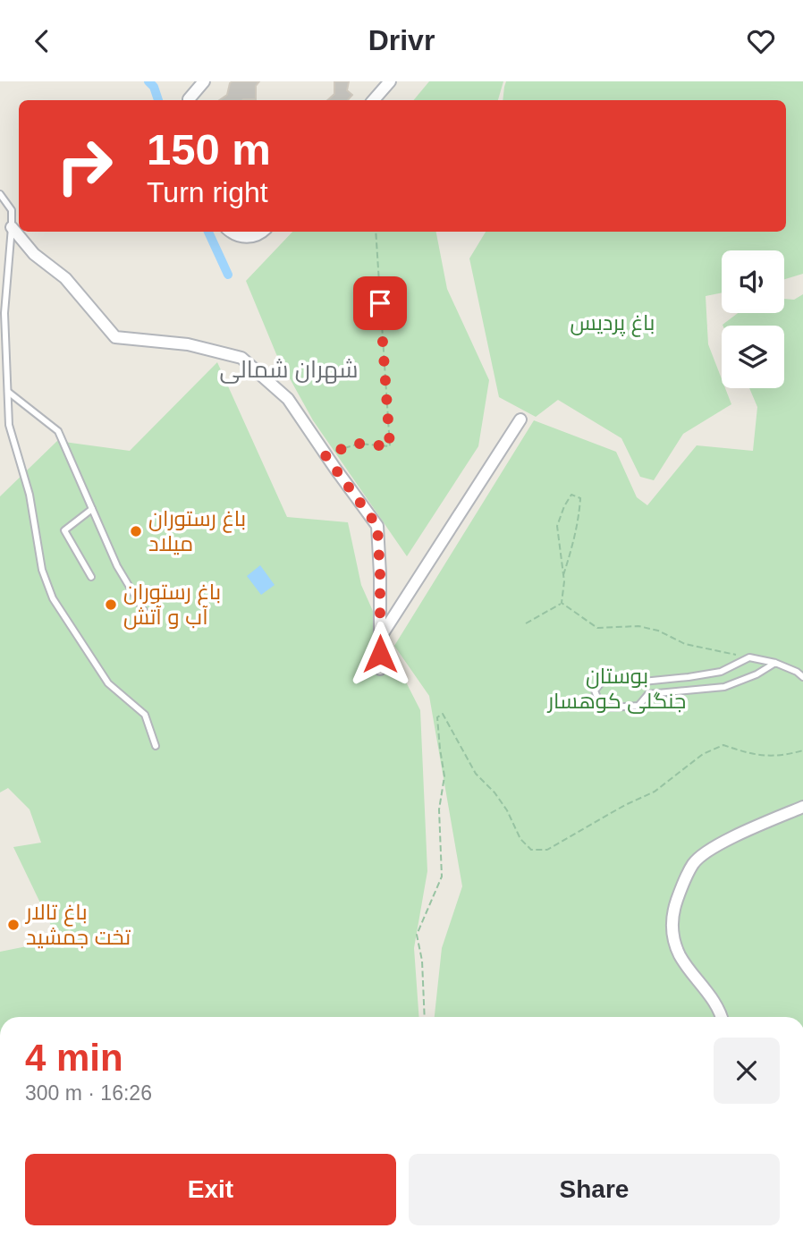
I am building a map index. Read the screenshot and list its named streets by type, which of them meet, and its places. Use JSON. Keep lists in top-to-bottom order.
{
  "districts": ["شهران شمالی"],
  "parks": ["باغ پردیس", "بوستان جنگلی کوهسار"],
  "places": ["باغ رستوران میلاد", "باغ رستوران آب و آتش", "باغ تالار تخت جمشید"],
  "page": {
    "header": "Drivr",
    "turn": ["150 m", "Turn right"],
    "heading": ["4 min", "300 m · 16:26"],
    "buttons": ["Exit", "Share"]
  }
}
